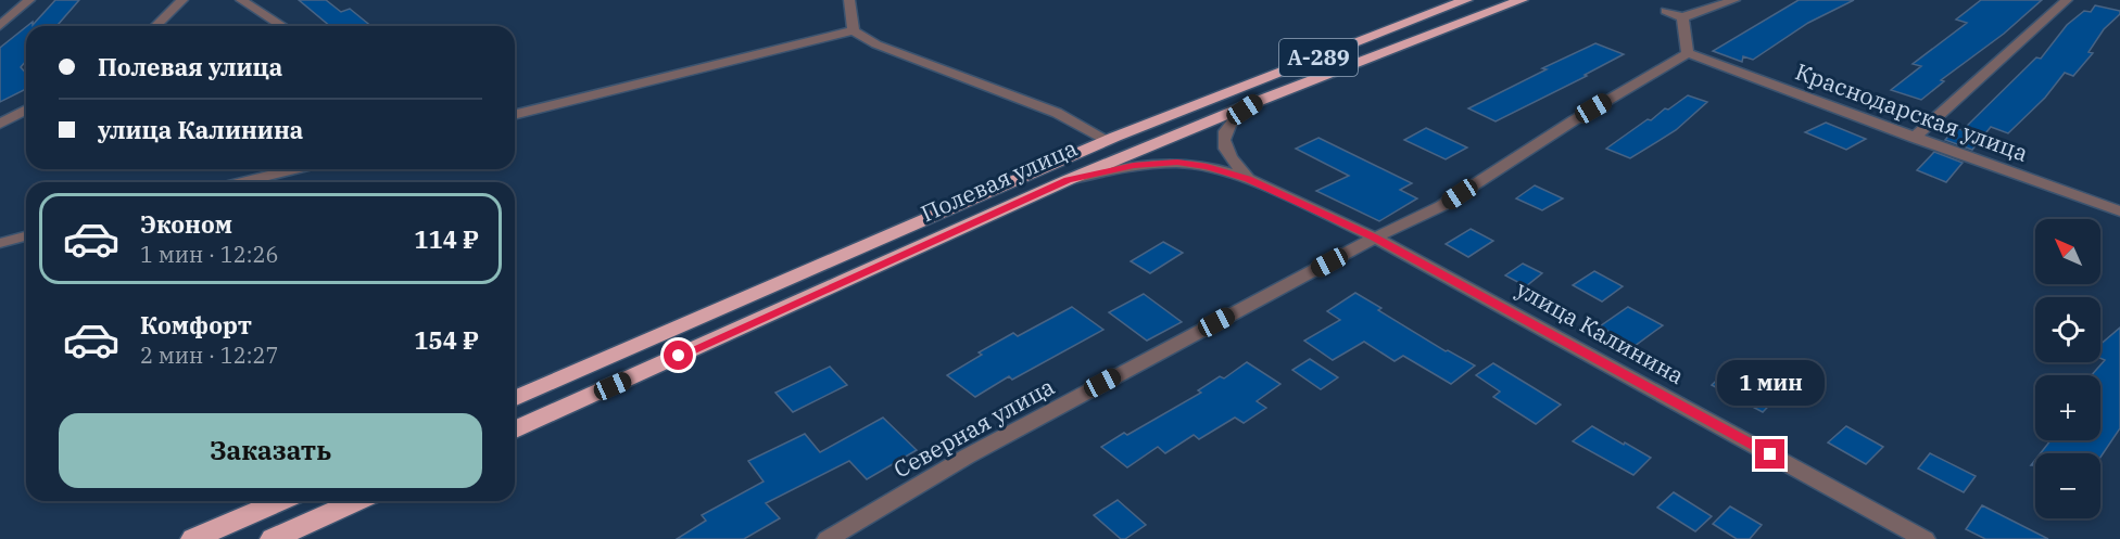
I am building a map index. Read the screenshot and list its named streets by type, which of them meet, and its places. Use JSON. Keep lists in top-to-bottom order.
{
  "streets": {
    "highway": ["А-289", "Полевая улица"],
    "street": ["Краснодарская улица", "улица Калинина", "Северная улица"]
  },
  "crossings": [
    ["А-289", "Полевая улица"],
    ["А-289", "улица Калинина"],
    ["Краснодарская улица", "Северная улица"],
    ["улица Калинина", "Северная улица"]
  ],
  "north": "top left",
  "page": {
    "banner": ["Полевая улица", "улица Калинина"],
    "list": [
      {
        "name": "Эконом",
        "note": "1 мин · 12:26",
        "value": "114 ₽"
      },
      {
        "name": "Комфорт",
        "note": "2 мин · 12:27",
        "value": "154 ₽"
      }
    ],
    "map_buttons": ["+", "−"],
    "bubble": "1 мин",
    "buttons": "Заказать"
  }
}
